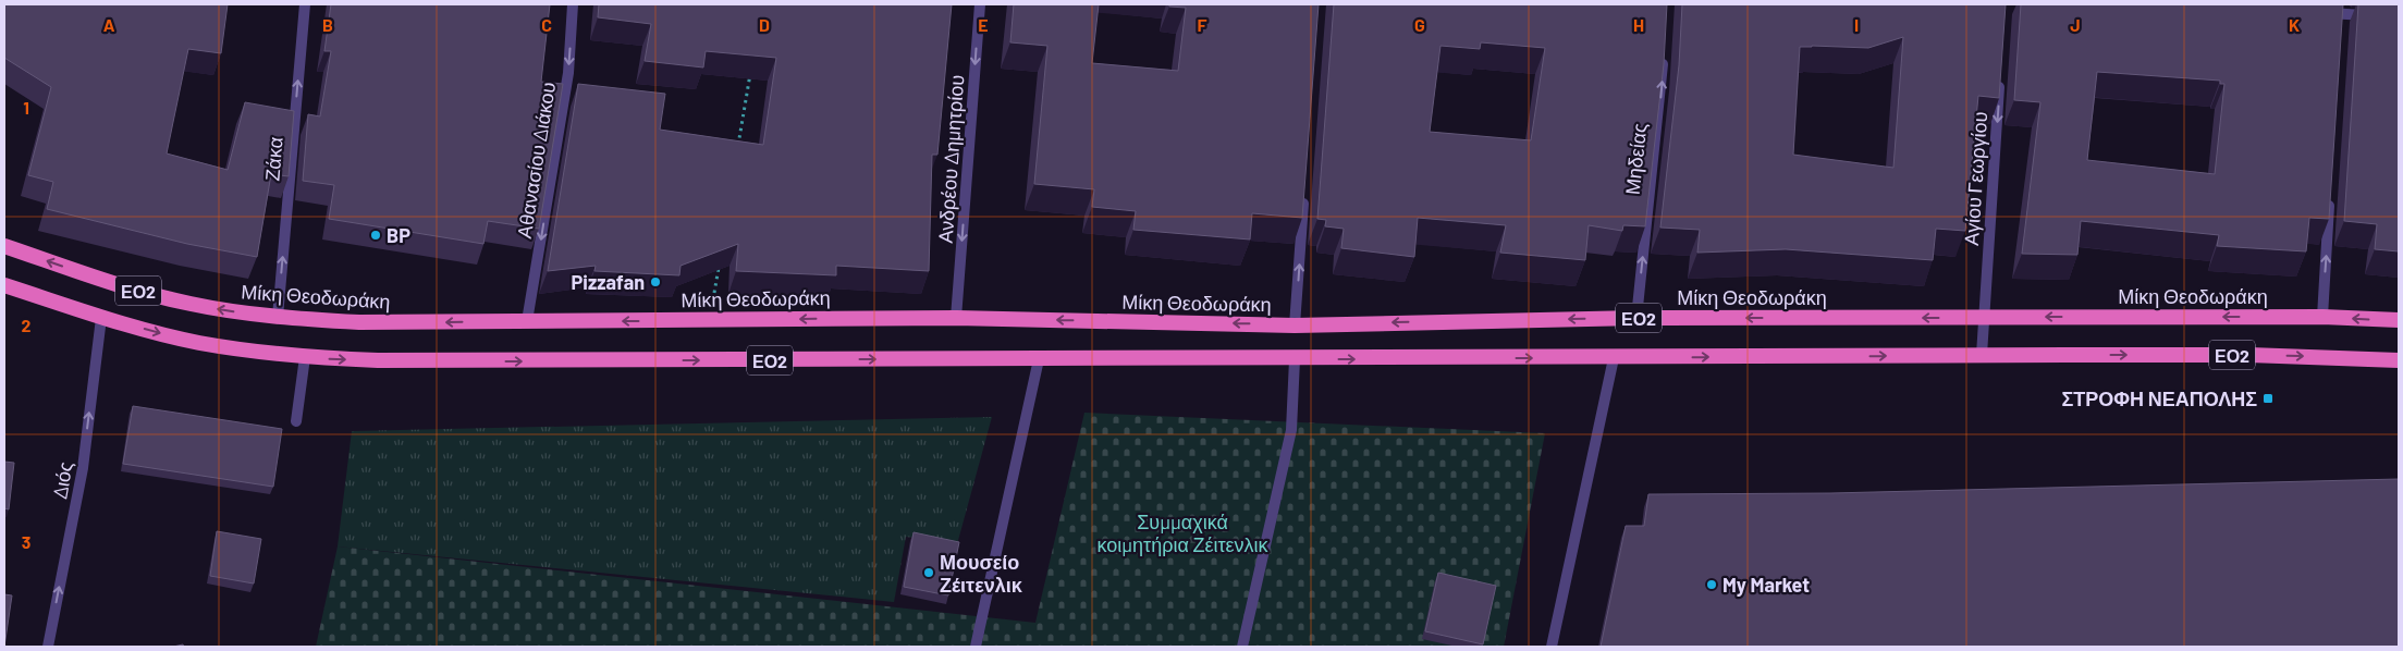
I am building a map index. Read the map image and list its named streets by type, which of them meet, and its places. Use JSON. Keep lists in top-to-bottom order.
{
  "streets": {
    "highway": ["ΕΟ2", "Μίκη Θεοδωράκη"],
    "street": [
      "Ζάκα",
      "Ανδρέου Δημητρίου",
      "Μηδείας",
      "Αθανασίου Διάκου",
      "Αγίου Γεωργίου",
      "Διός"
    ]
  },
  "crossings": [
    ["Ζάκα", "Μίκη Θεοδωράκη"],
    ["Ανδρέου Δημητρίου", "Μίκη Θεοδωράκη"],
    ["Μηδείας", "Μίκη Θεοδωράκη"],
    ["Αθανασίου Διάκου", "Μίκη Θεοδωράκη"],
    ["Αγίου Γεωργίου", "ΕΟ2"],
    ["Αγίου Γεωργίου", "Μίκη Θεοδωράκη"],
    ["ΕΟ2", "Διός"]
  ],
  "one_way": [
    "Ζάκα",
    "Ανδρέου Δημητρίου",
    "Μηδείας",
    "Αθανασίου Διάκου",
    "Αγίου Γεωργίου",
    "Διός"
  ],
  "parks": ["Συμμαχικά κοιμητήρια Ζέιτενλικ"],
  "places": {
    "other": [
      "BP",
      "Pizzafan",
      "Μουσείο Ζέιτενλικ",
      "My Market"
    ],
    "transit": ["ΣΤΡΟΦΗ ΝΕΑΠΟΛΗΣ"]
  },
  "grid": {
    "columns": [
      "A",
      "B",
      "C",
      "D",
      "E",
      "F",
      "G",
      "H",
      "I",
      "J",
      "K"
    ],
    "rows": ["1", "2", "3"]
  }
}
